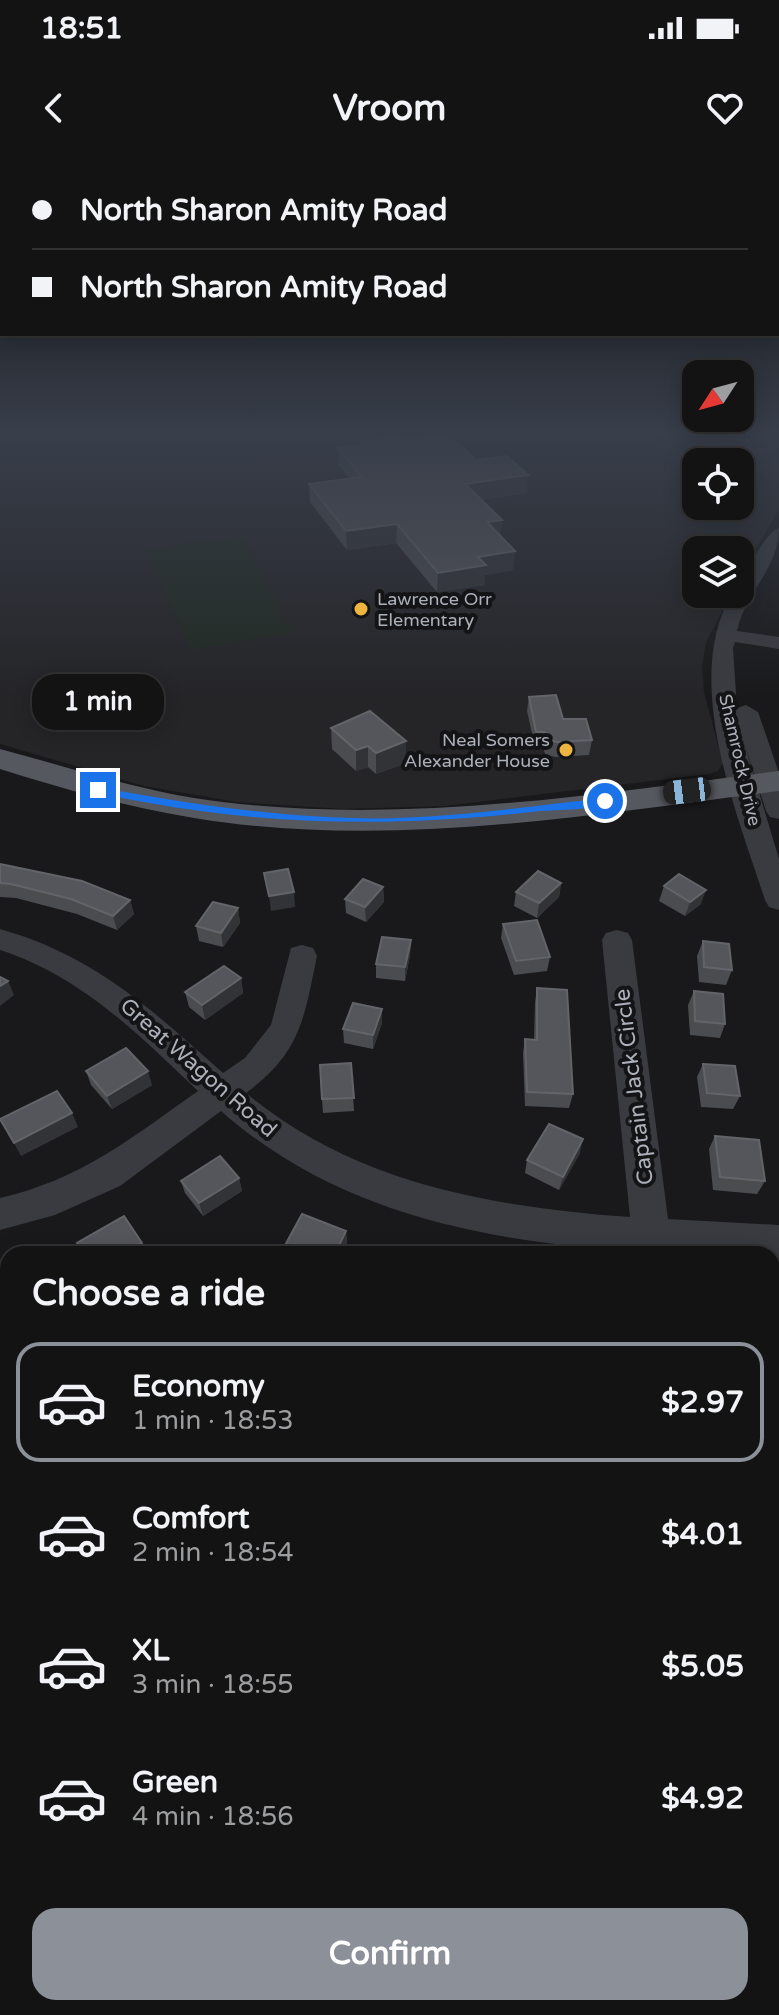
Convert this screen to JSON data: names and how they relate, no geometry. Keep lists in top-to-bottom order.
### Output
{
  "streets": {
    "street": ["Shamrock Drive", "Great Wagon Road", "Captain Jack Circle"]
  },
  "crossings": [
    ["Great Wagon Road", "Captain Jack Circle"]
  ],
  "places": ["Lawrence Orr Elementary", "Neal Somers Alexander House"],
  "north": "bottom left",
  "page": {
    "status": "18:51",
    "header": "Vroom",
    "banner": ["North Sharon Amity Road", "North Sharon Amity Road"],
    "bubble": "1 min",
    "heading": "Choose a ride",
    "list": [
      {
        "name": "Economy",
        "note": "1 min · 18:53",
        "value": "$2.97"
      },
      {
        "name": "Comfort",
        "note": "2 min · 18:54",
        "value": "$4.01"
      },
      {
        "name": "XL",
        "note": "3 min · 18:55",
        "value": "$5.05"
      },
      {
        "name": "Green",
        "note": "4 min · 18:56",
        "value": "$4.92"
      }
    ],
    "buttons": "Confirm"
  }
}
